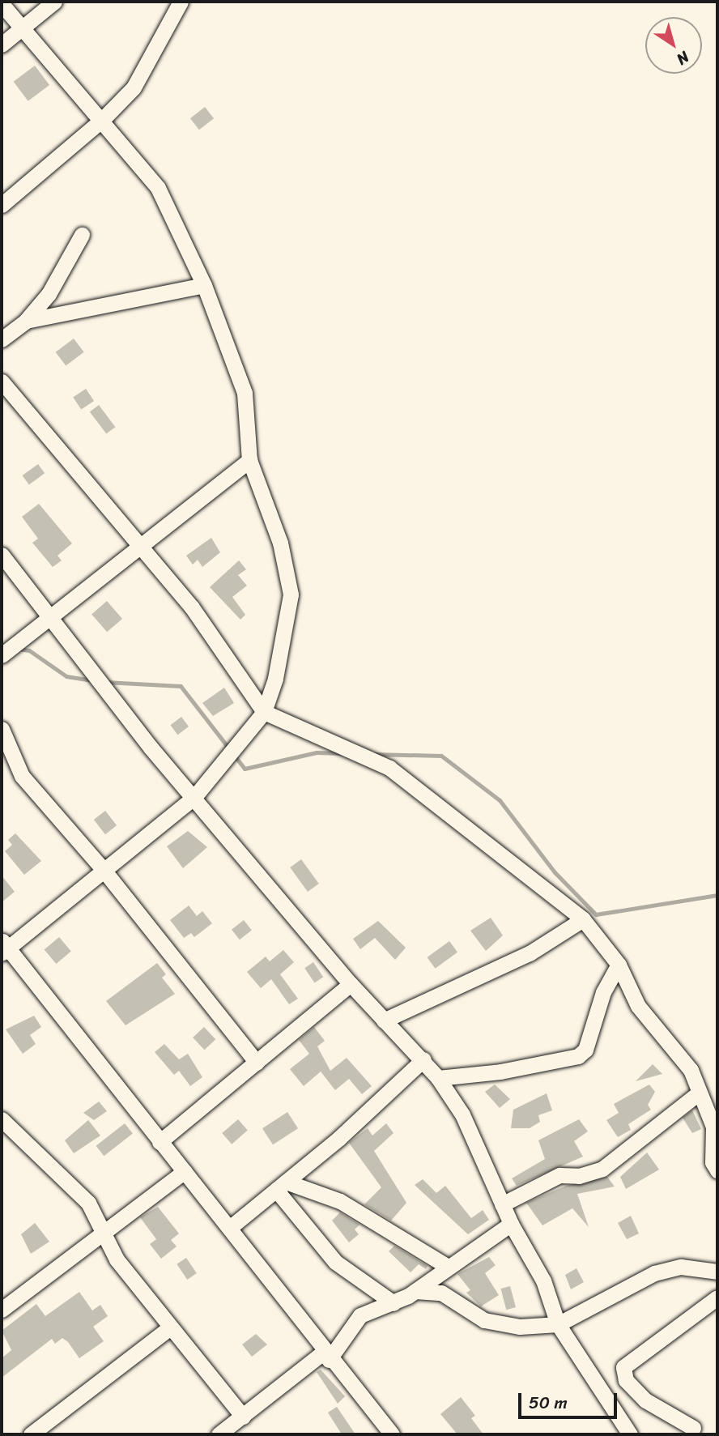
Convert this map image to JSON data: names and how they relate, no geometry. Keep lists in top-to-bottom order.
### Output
{
  "scale_bar": "50 m",
  "north": "bottom right"
}
